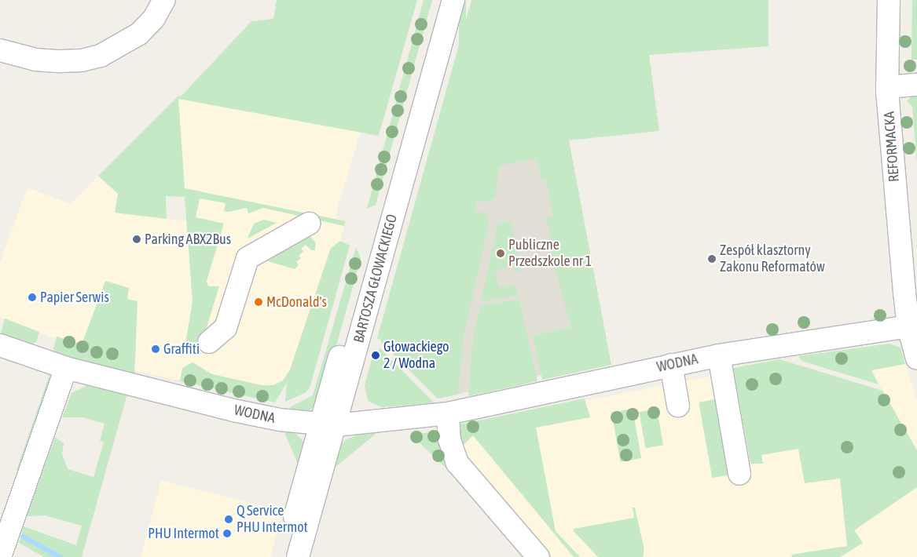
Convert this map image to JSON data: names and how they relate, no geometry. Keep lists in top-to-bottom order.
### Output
{
  "streets": {
    "street": ["REFORMACKA", "BARTOSZA GŁOWACKIEGO", "WODNA"]
  },
  "crossings": [
    ["REFORMACKA", "WODNA"],
    ["BARTOSZA GŁOWACKIEGO", "WODNA"]
  ],
  "places": [
    "Parking ABX2Bus",
    "Publiczne Przedszkole nr 1",
    "Zespół klasztorny Zakonu Reformatów",
    "Papier Serwis",
    "McDonald's",
    "Graffiti",
    "Głowackiego 2 / Wodna",
    "Q Service PHU Intermot",
    "PHU Intermot"
  ]
}
